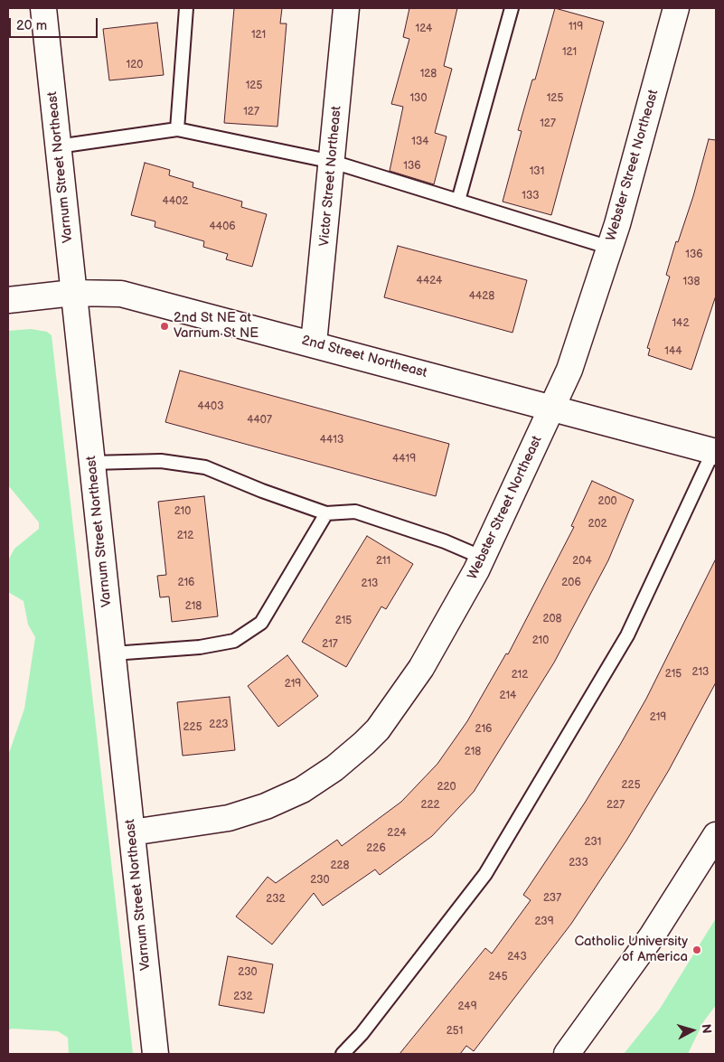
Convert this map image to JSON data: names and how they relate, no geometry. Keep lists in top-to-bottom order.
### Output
{
  "streets": {
    "street": [
      "Webster Street Northeast",
      "Varnum Street Northeast",
      "Victor Street Northeast",
      "2nd Street Northeast"
    ]
  },
  "crossings": [
    ["Webster Street Northeast", "Varnum Street Northeast"],
    ["Webster Street Northeast", "2nd Street Northeast"],
    ["Varnum Street Northeast", "2nd Street Northeast"],
    ["Victor Street Northeast", "2nd Street Northeast"]
  ],
  "places": ["2nd St NE at Varnum St NE", "Catholic University of America"],
  "house_numbers": [
    "119",
    "124",
    "121",
    "121",
    "120",
    "128",
    "125",
    "130",
    "125",
    "127",
    "127",
    "134",
    "136",
    "131",
    "133",
    "4402",
    "4406",
    "136",
    "4424",
    "138",
    "4428",
    "142",
    "144",
    "4403",
    "4407",
    "4413",
    "4419",
    "200",
    "210",
    "202",
    "212",
    "211",
    "204",
    "216",
    "206",
    "213",
    "218",
    "208",
    "215",
    "210",
    "217",
    "213",
    "215",
    "212",
    "219",
    "214",
    "219",
    "223",
    "225",
    "216",
    "218",
    "225",
    "220",
    "222",
    "227",
    "224",
    "231",
    "226",
    "233",
    "228",
    "230",
    "237",
    "232",
    "239",
    "243",
    "230",
    "245",
    "232",
    "249",
    "251"
  ],
  "scale_bar": "20 m",
  "north": "right"
}
